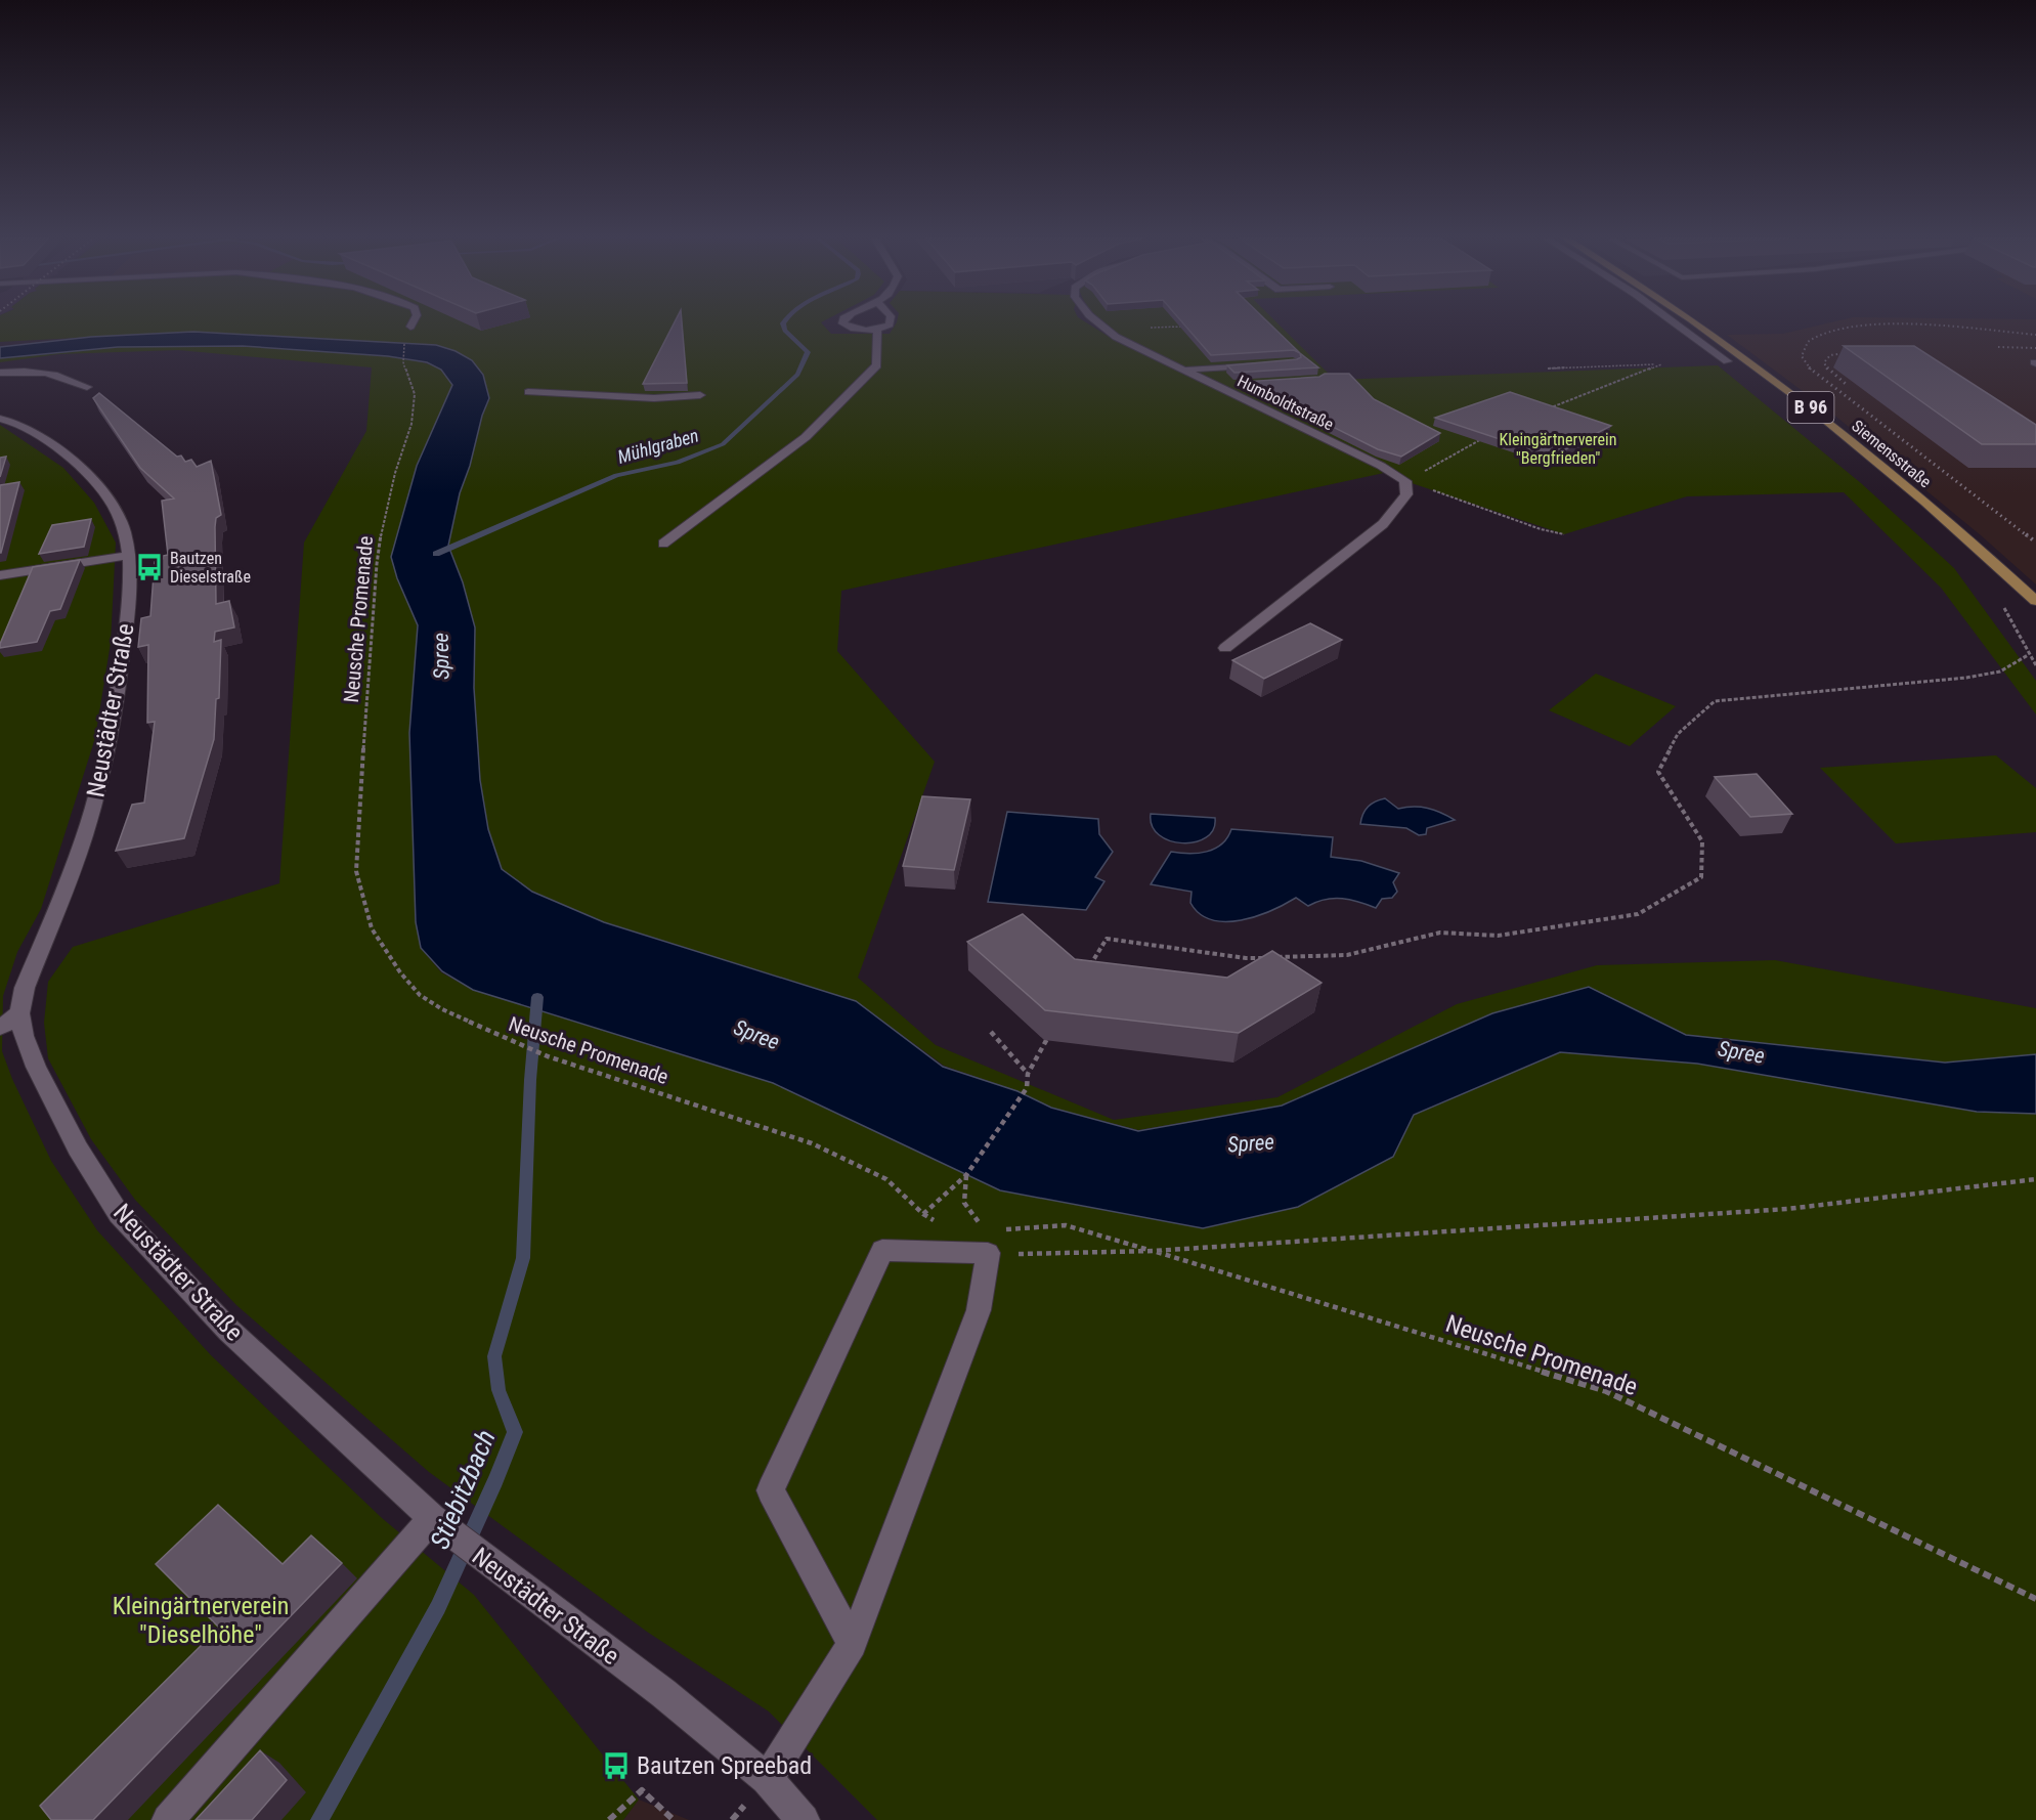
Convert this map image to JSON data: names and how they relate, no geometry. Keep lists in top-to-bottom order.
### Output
{
  "streets": {
    "main road": ["B 96", "Siemensstraße"],
    "street": ["Humboldtstraße", "Neustädter Straße"],
    "path": ["Neusche Promenade"]
  },
  "water": ["Mühlgraben", "Spree", "Stiebitzbach"],
  "parks": ["Kleingärtnerverein \"Bergfrieden\"", "Kleingärtnerverein \"Dieselhöhe\""],
  "places": {
    "bus stop": ["Bautzen Dieselstraße", "Bautzen Spreebad"]
  }
}
